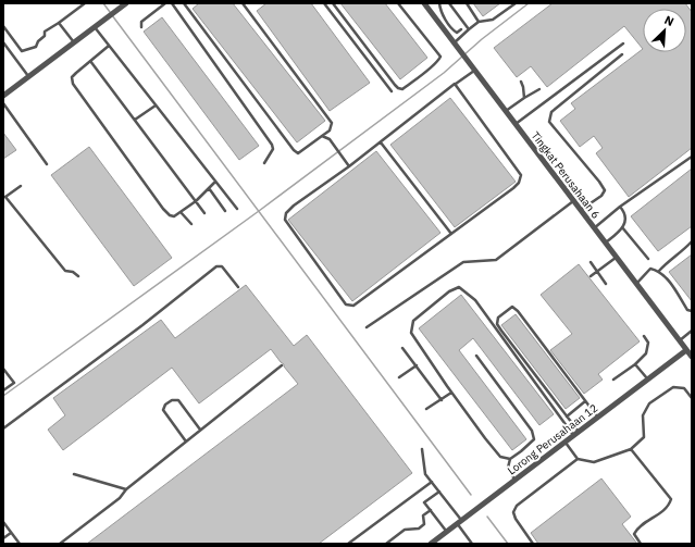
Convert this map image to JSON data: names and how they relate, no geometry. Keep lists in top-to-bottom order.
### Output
{
  "streets": {
    "street": ["Tingkat Perusahaan 6", "Lorong Perusahaan 12"]
  },
  "crossings": [
    ["Tingkat Perusahaan 6", "Lorong Perusahaan 12"]
  ],
  "north": "top right"
}
